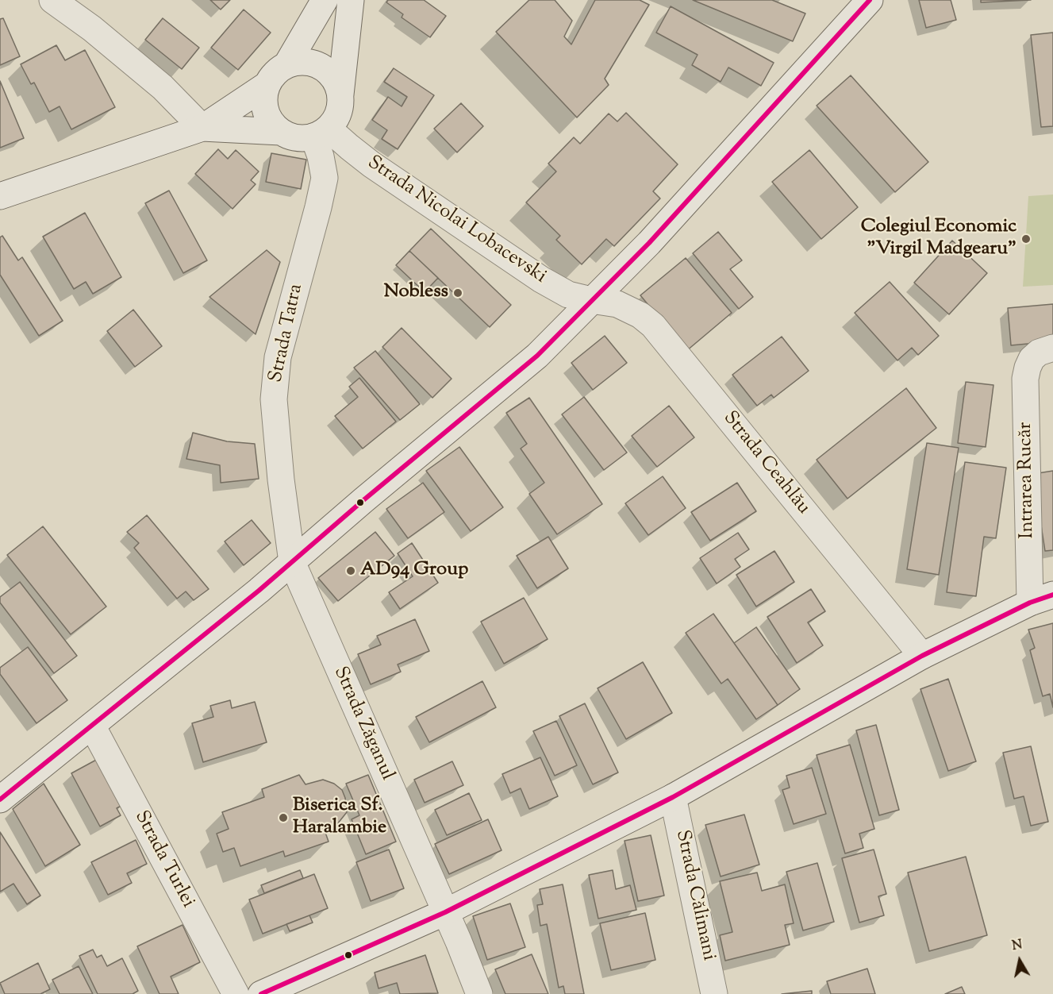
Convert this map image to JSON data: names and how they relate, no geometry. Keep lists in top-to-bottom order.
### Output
{
  "streets": {
    "street": [
      "Strada Nicolai Lobacevski",
      "Strada Tatra",
      "Strada Ceahlău",
      "Intrarea Rucăr",
      "Strada Zăganul",
      "Strada Turlei",
      "Strada Călimani"
    ]
  },
  "crossings": [
    ["Strada Nicolai Lobacevski", "Strada Tatra"],
    ["Strada Nicolai Lobacevski", "Strada Ceahlău"],
    ["Strada Tatra", "Strada Zăganul"]
  ],
  "places": [
    "Colegiul Economic \"Virgil Madgearu\"",
    "Nobless",
    "AD94 Group",
    "Biserica Sf. Haralambie"
  ],
  "north": "top"
}
